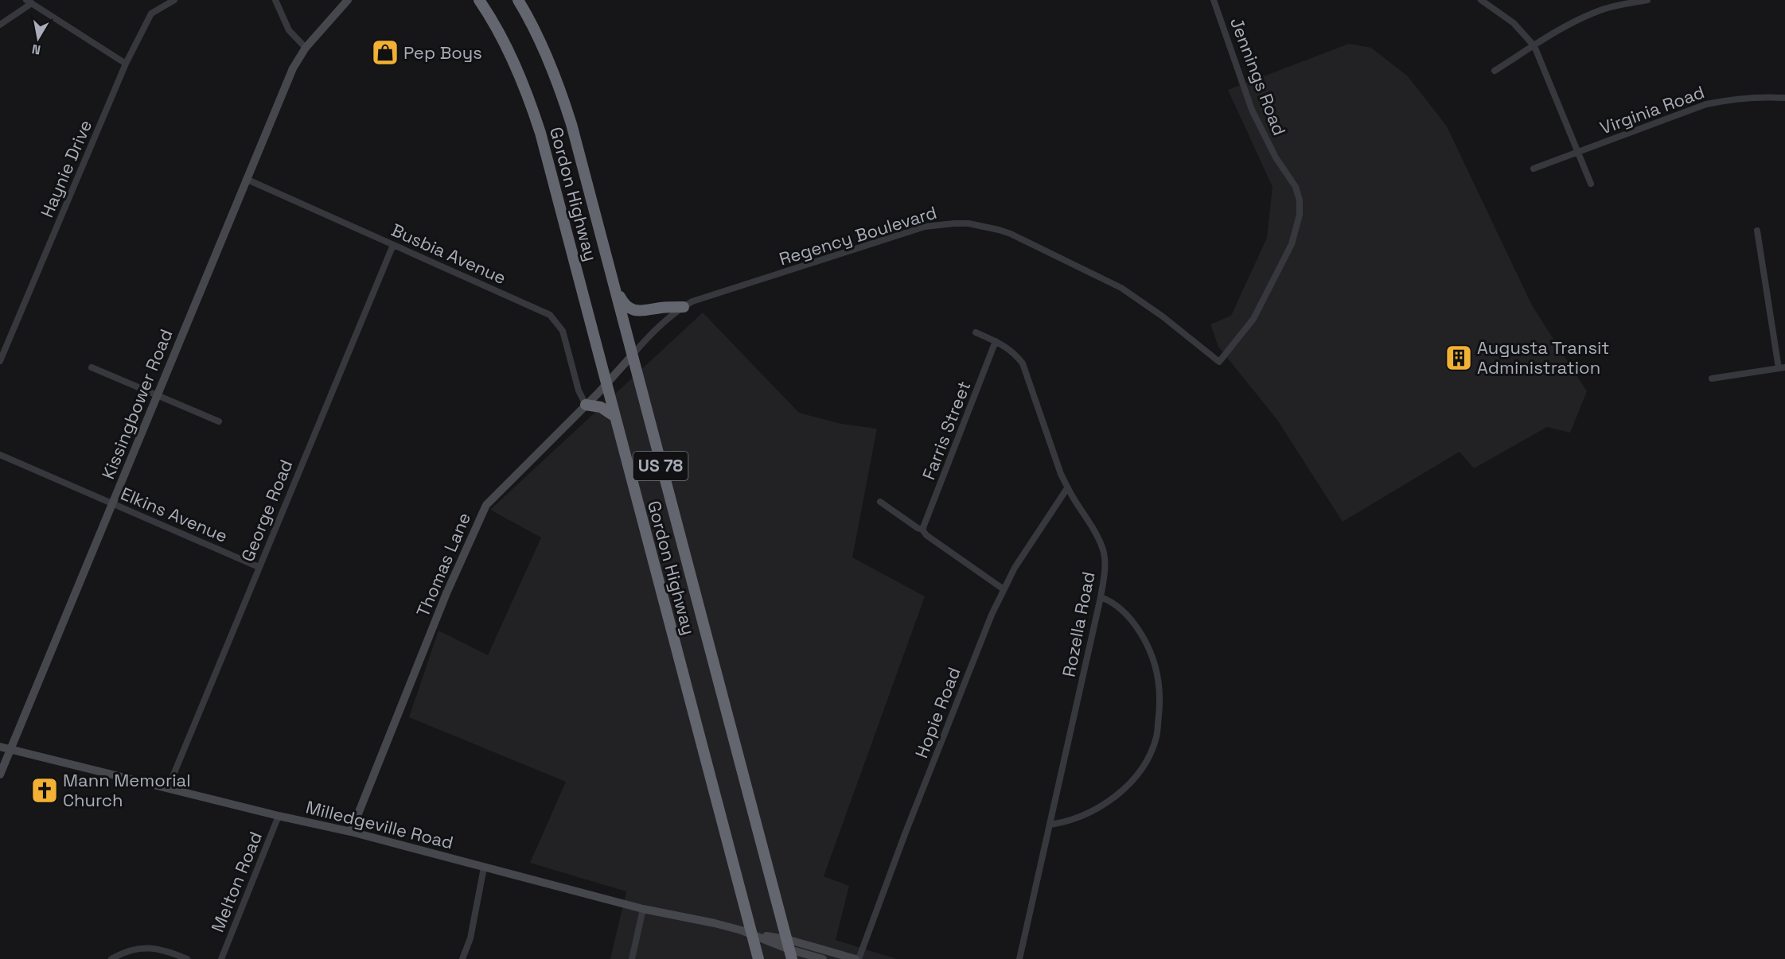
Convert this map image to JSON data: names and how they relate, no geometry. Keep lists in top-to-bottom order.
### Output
{
  "streets": {
    "highway": ["Gordon Highway", "US 78"],
    "street": [
      "Jennings Road",
      "Virginia Road",
      "Haynie Drive",
      "Regency Boulevard",
      "Busbia Avenue",
      "Kissingbower Road",
      "Farris Street",
      "George Road",
      "Elkins Avenue",
      "Thomas Lane",
      "Rozella Road",
      "Hopie Road",
      "Milledgeville Road",
      "Melton Road"
    ]
  },
  "crossings": [
    ["Jennings Road", "Regency Boulevard"],
    ["Gordon Highway", "Regency Boulevard"],
    ["Gordon Highway", "Thomas Lane"],
    ["Gordon Highway", "Milledgeville Road"],
    ["Regency Boulevard", "Thomas Lane"],
    ["Busbia Avenue", "Kissingbower Road"],
    ["Busbia Avenue", "George Road"],
    ["Busbia Avenue", "Thomas Lane"],
    ["Kissingbower Road", "Elkins Avenue"],
    ["Kissingbower Road", "Milledgeville Road"],
    ["Farris Street", "Rozella Road"],
    ["George Road", "Elkins Avenue"],
    ["George Road", "Milledgeville Road"],
    ["Thomas Lane", "Milledgeville Road"],
    ["Rozella Road", "Hopie Road"],
    ["Hopie Road", "Milledgeville Road"],
    ["Milledgeville Road", "Melton Road"]
  ],
  "places": {
    "shop": ["Pep Boys"],
    "building": ["Augusta Transit Administration"],
    "church": ["Mann Memorial Church"]
  },
  "north": "bottom"
}
